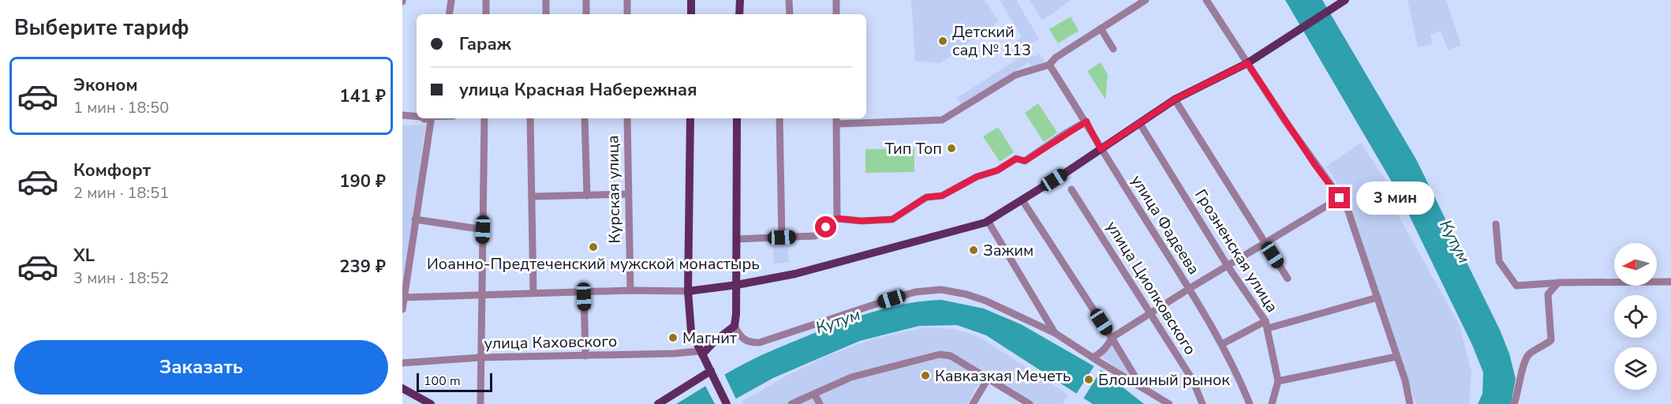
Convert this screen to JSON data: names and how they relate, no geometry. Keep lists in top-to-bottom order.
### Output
{
  "streets": {
    "street": [
      "Курская улица",
      "улица Фадеева",
      "Грозненская улица",
      "улица Циолковского",
      "улица Каховского"
    ]
  },
  "water": ["Кутум"],
  "places": [
    "Детский сад № 113",
    "Тип Топ",
    "Иоанно-Предтеченский мужской монастырь",
    "Зажим",
    "Магнит",
    "Кавказкая Мечеть",
    "Блошиный рынок"
  ],
  "scale_bar": "100 m",
  "north": "left",
  "page": {
    "heading": "Выберите тариф",
    "banner": ["Гараж", "улица Красная Набережная"],
    "list": [
      {
        "name": "Эконом",
        "note": "1 мин · 18:50",
        "value": "141 ₽"
      },
      {
        "name": "Комфорт",
        "note": "2 мин · 18:51",
        "value": "190 ₽"
      },
      {
        "name": "XL",
        "note": "3 мин · 18:52",
        "value": "239 ₽"
      }
    ],
    "bubble": "3 мин",
    "buttons": "Заказать",
    "scale": "100 m"
  }
}
